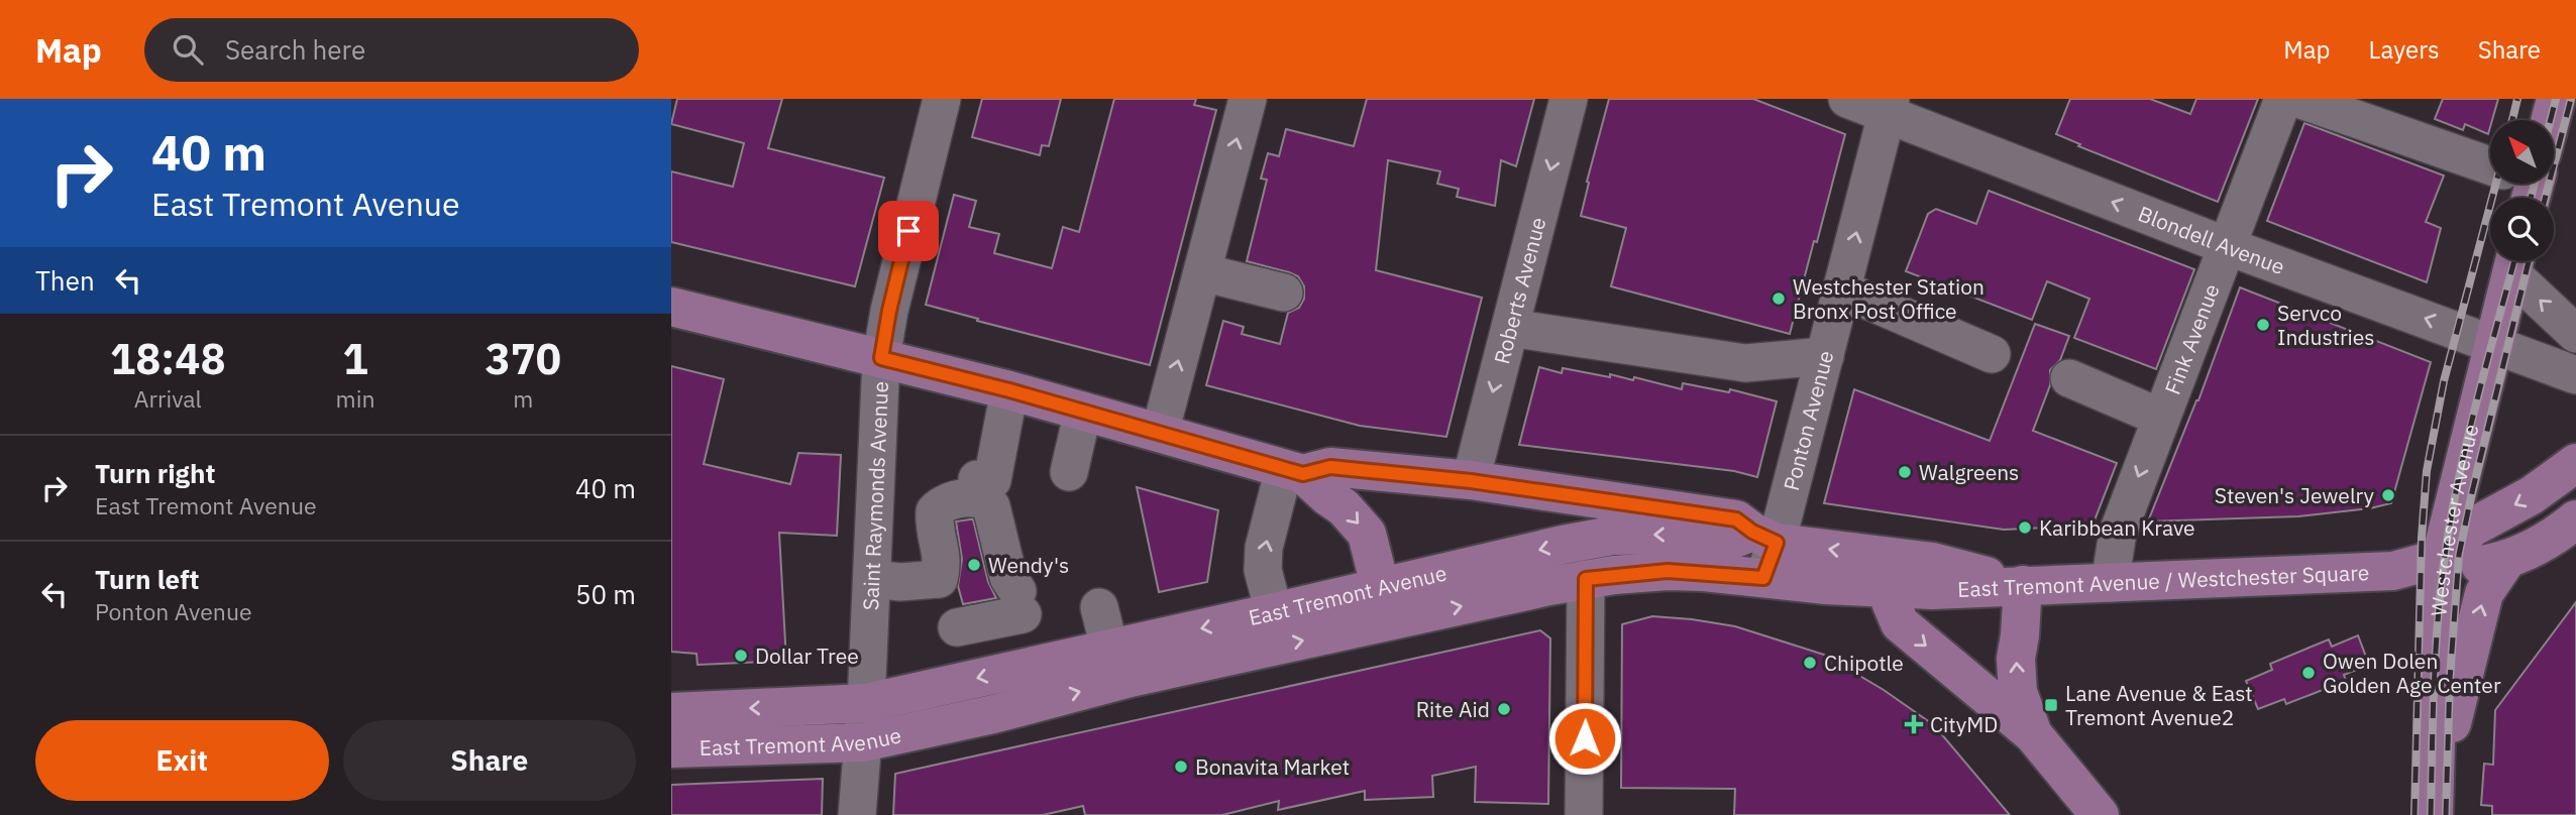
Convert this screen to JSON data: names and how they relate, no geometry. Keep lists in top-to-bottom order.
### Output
{
  "streets": {
    "main road": ["Westchester Avenue", "East Tremont Avenue / Westchester Square", "East Tremont Avenue"],
    "street": [
      "Blondell Avenue",
      "Roberts Avenue",
      "Fink Avenue",
      "Ponton Avenue",
      "Saint Raymonds Avenue"
    ]
  },
  "crossings": [
    ["Blondell Avenue", "Fink Avenue"],
    ["Blondell Avenue", "Ponton Avenue"],
    ["Blondell Avenue", "Westchester Avenue"],
    ["Fink Avenue", "East Tremont Avenue / Westchester Square"],
    ["Ponton Avenue", "East Tremont Avenue"],
    ["Saint Raymonds Avenue", "East Tremont Avenue"],
    ["Westchester Avenue", "East Tremont Avenue / Westchester Square"],
    ["East Tremont Avenue / Westchester Square", "East Tremont Avenue"]
  ],
  "one_way": ["Ponton Avenue"],
  "places": {
    "other": [
      "Westchester Station Bronx Post Office",
      "Servco Industries",
      "Walgreens",
      "Steven's Jewelry",
      "Karibbean Krave",
      "Wendy's",
      "Dollar Tree",
      "Chipotle",
      "Owen Dolen Golden Age Center",
      "Rite Aid",
      "Bonavita Market"
    ],
    "transit": ["Lane Avenue & East Tremont Avenue2"],
    "health": ["CityMD"]
  },
  "north": "top left",
  "page": {
    "header": "Map",
    "search": "Search here",
    "nav": ["Map", "Layers", "Share"],
    "turn": ["40 m", "East Tremont Avenue"],
    "then": "Then",
    "eta": [
      "18:48",
      "Arrival",
      "1",
      "min",
      "370",
      "m"
    ],
    "list": [
      {
        "name": "Turn right",
        "note": "East Tremont Avenue",
        "value": "40 m"
      },
      {
        "name": "Turn left",
        "note": "Ponton Avenue",
        "value": "50 m"
      }
    ],
    "buttons": ["Exit", "Share"]
  }
}
